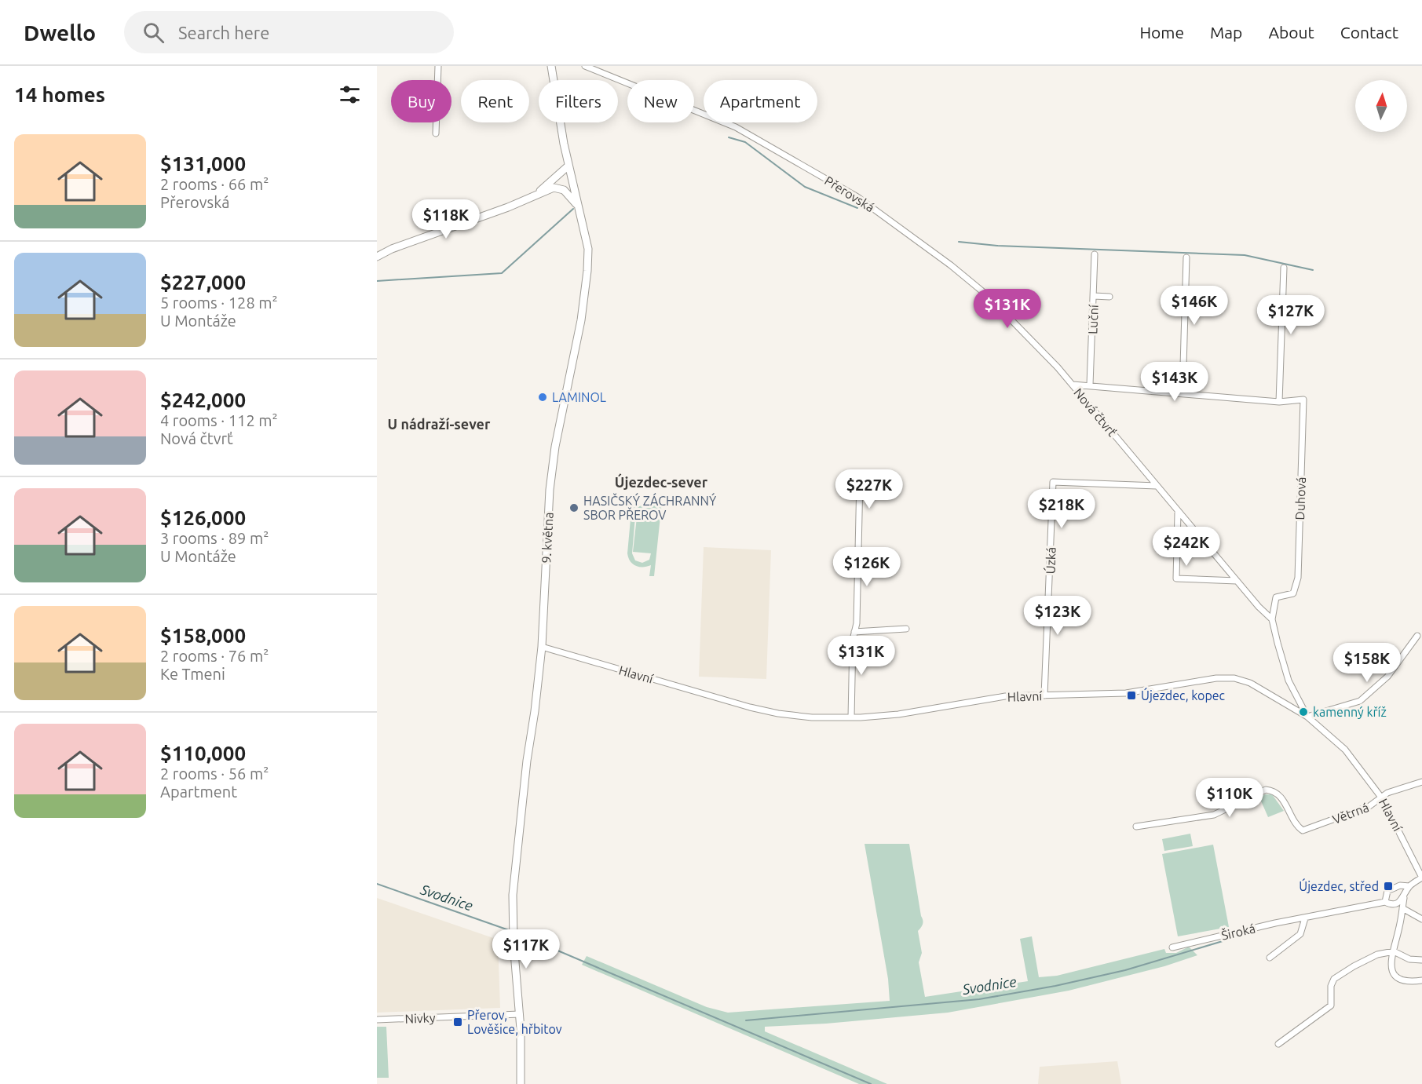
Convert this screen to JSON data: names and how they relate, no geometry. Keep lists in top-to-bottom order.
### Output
{
  "streets": {
    "street": [
      "Přerovská",
      "Luční",
      "Nová čtvrť",
      "Duhová",
      "9. května",
      "Úzká",
      "Hlavní",
      "Větrná",
      "Široká",
      "Nivky"
    ]
  },
  "crossings": [
    ["Přerovská", "Nová čtvrť"],
    ["Luční", "Nová čtvrť"],
    ["Nová čtvrť", "Duhová"],
    ["Nová čtvrť", "Úzká"],
    ["9. května", "Hlavní"],
    ["9. května", "Nivky"],
    ["Úzká", "Hlavní"],
    ["Hlavní", "Větrná"]
  ],
  "districts": ["U nádraží-sever", "Újezdec-sever"],
  "water": ["Svodnice"],
  "places": {
    "other": ["LAMINOL", "HASIČSKÝ ZÁCHRANNÝ SBOR PŘEROV", "kamenný kříž"],
    "transit": ["Újezdec, kopec", "Újezdec, střed", "Přerov, Lověšice, hřbitov"]
  },
  "north": "top",
  "page": {
    "header": "Dwello",
    "search": "Search here",
    "nav": [
      "Home",
      "Map",
      "About",
      "Contact"
    ],
    "heading": "14 homes",
    "chip": [
      "Buy",
      "Rent",
      "Filters",
      "New",
      "Apartment"
    ],
    "list": [
      {
        "name": "$131,000",
        "note": "2 rooms · 66 m² · Přerovská"
      },
      {
        "name": "$227,000",
        "note": "5 rooms · 128 m² · U Montáže"
      },
      {
        "name": "$242,000",
        "note": "4 rooms · 112 m² · Nová čtvrť"
      },
      {
        "name": "$126,000",
        "note": "3 rooms · 89 m² · U Montáže"
      },
      {
        "name": "$158,000",
        "note": "2 rooms · 76 m² · Ke Tmeni"
      },
      {
        "name": "$110,000",
        "note": "2 rooms · 56 m² · Apartment"
      }
    ],
    "price": [
      "$118K",
      "$146K",
      "$131K",
      "$127K",
      "$143K",
      "$227K",
      "$218K",
      "$242K",
      "$126K",
      "$123K",
      "$131K",
      "$158K",
      "$110K",
      "$117K"
    ]
  }
}
